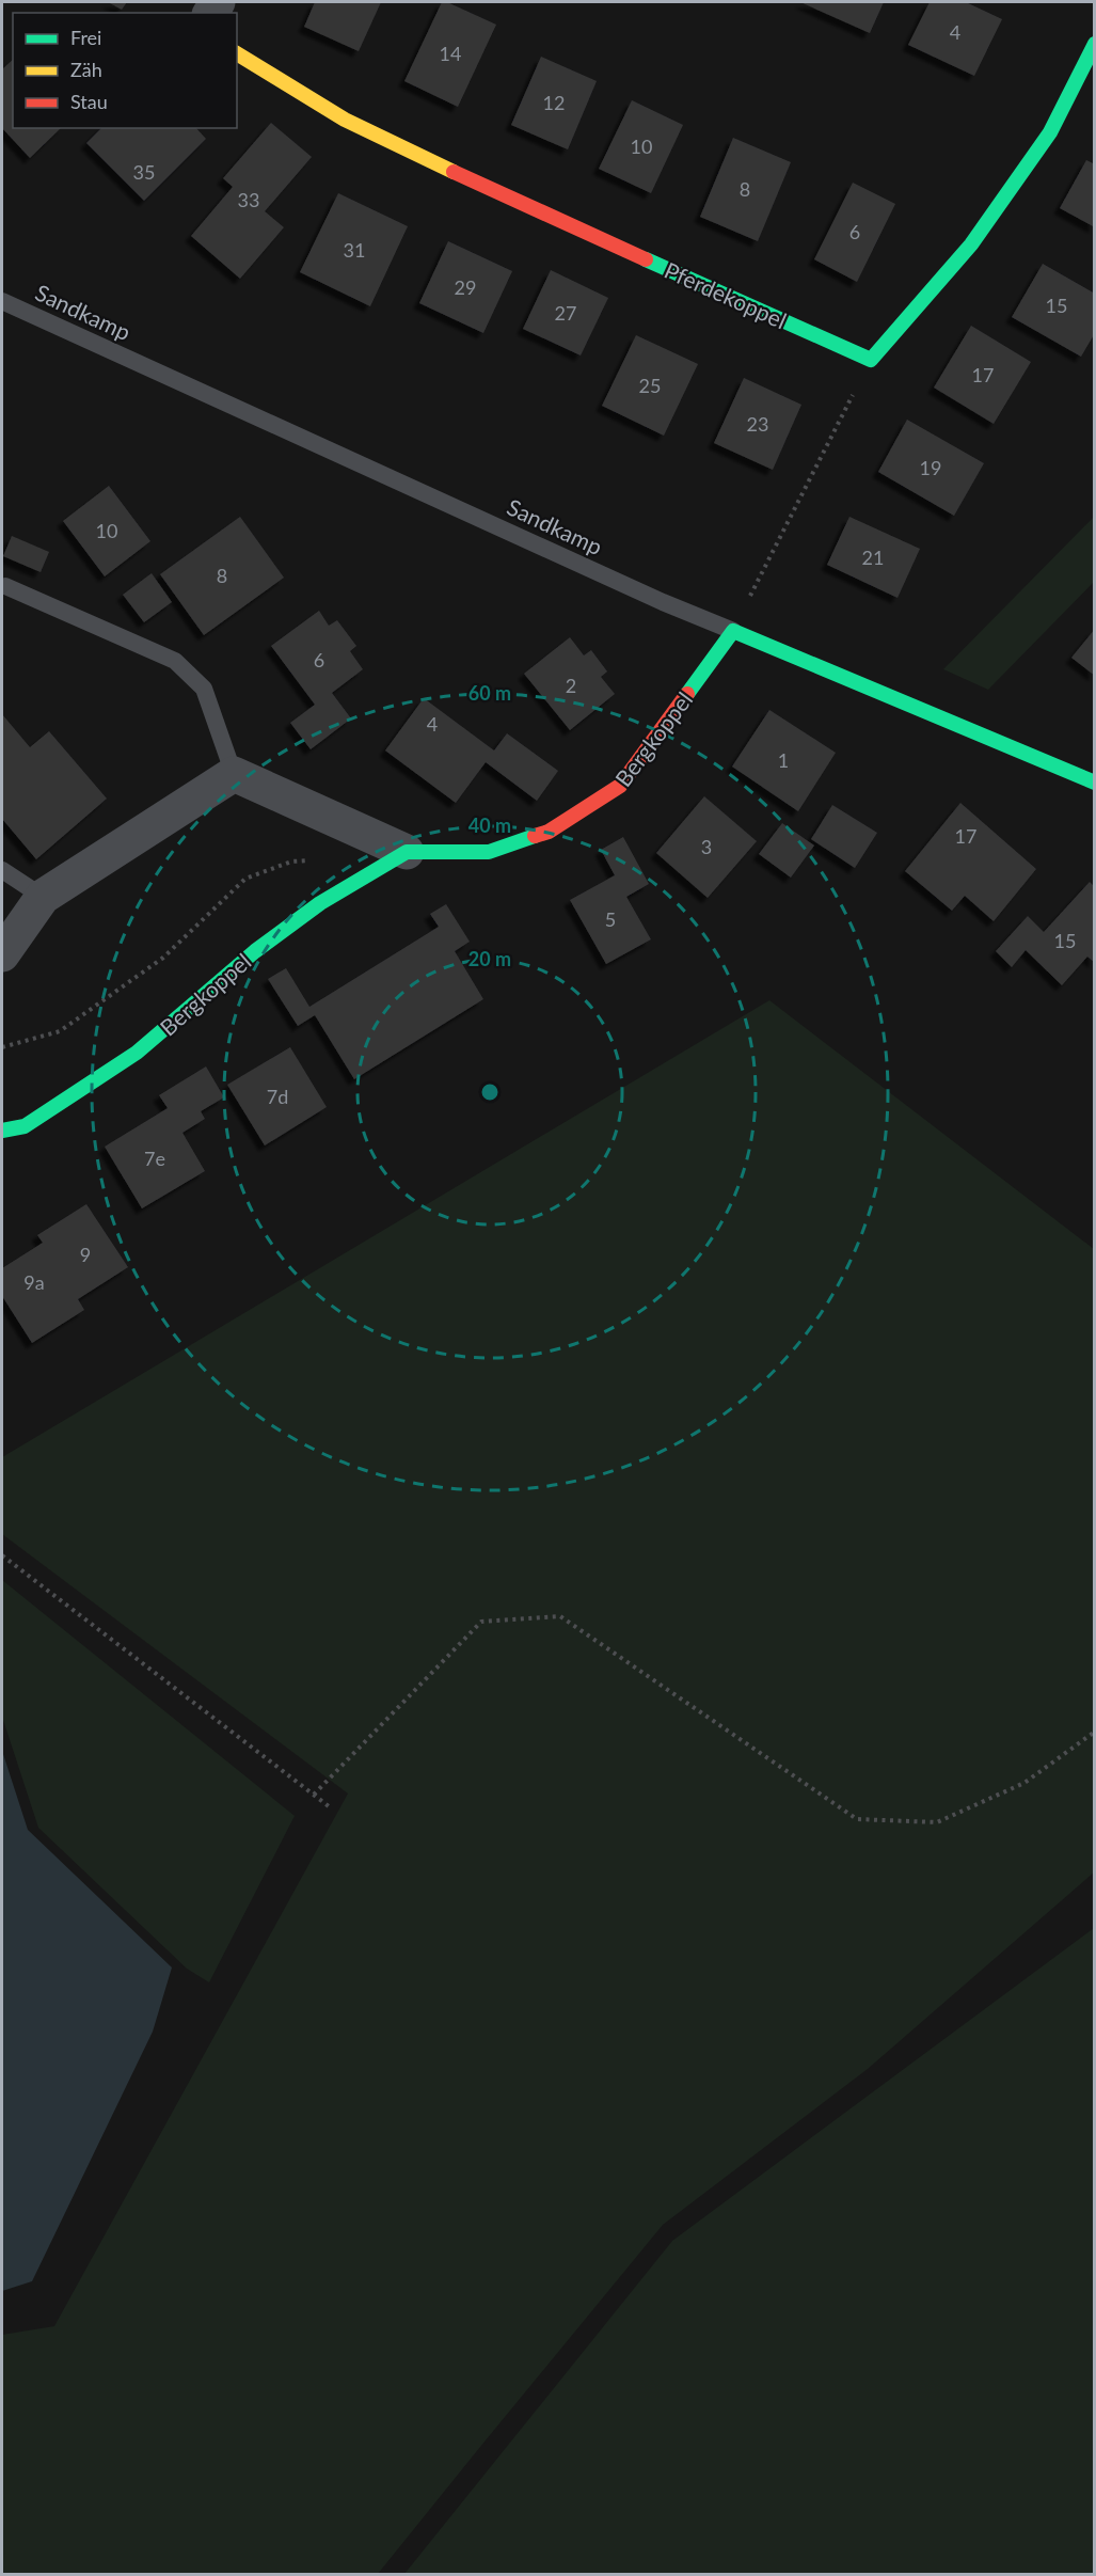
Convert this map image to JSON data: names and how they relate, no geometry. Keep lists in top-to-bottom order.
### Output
{
  "streets": {
    "street": ["Pferdekoppel", "Sandkamp", "Bergkoppel"]
  },
  "crossings": [
    ["Sandkamp", "Bergkoppel"]
  ],
  "house_numbers": [
    "4",
    "14",
    "12",
    "10",
    "35",
    "8",
    "33",
    "6",
    "31",
    "29",
    "15",
    "27",
    "17",
    "25",
    "23",
    "19",
    "10",
    "21",
    "8",
    "6",
    "2",
    "4",
    "1",
    "17",
    "3",
    "5",
    "15",
    "7d",
    "7e",
    "9",
    "9a"
  ],
  "legend": ["Frei", "Zäh", "Stau"],
  "rings": ["60 m", "40 m", "20 m"]
}
